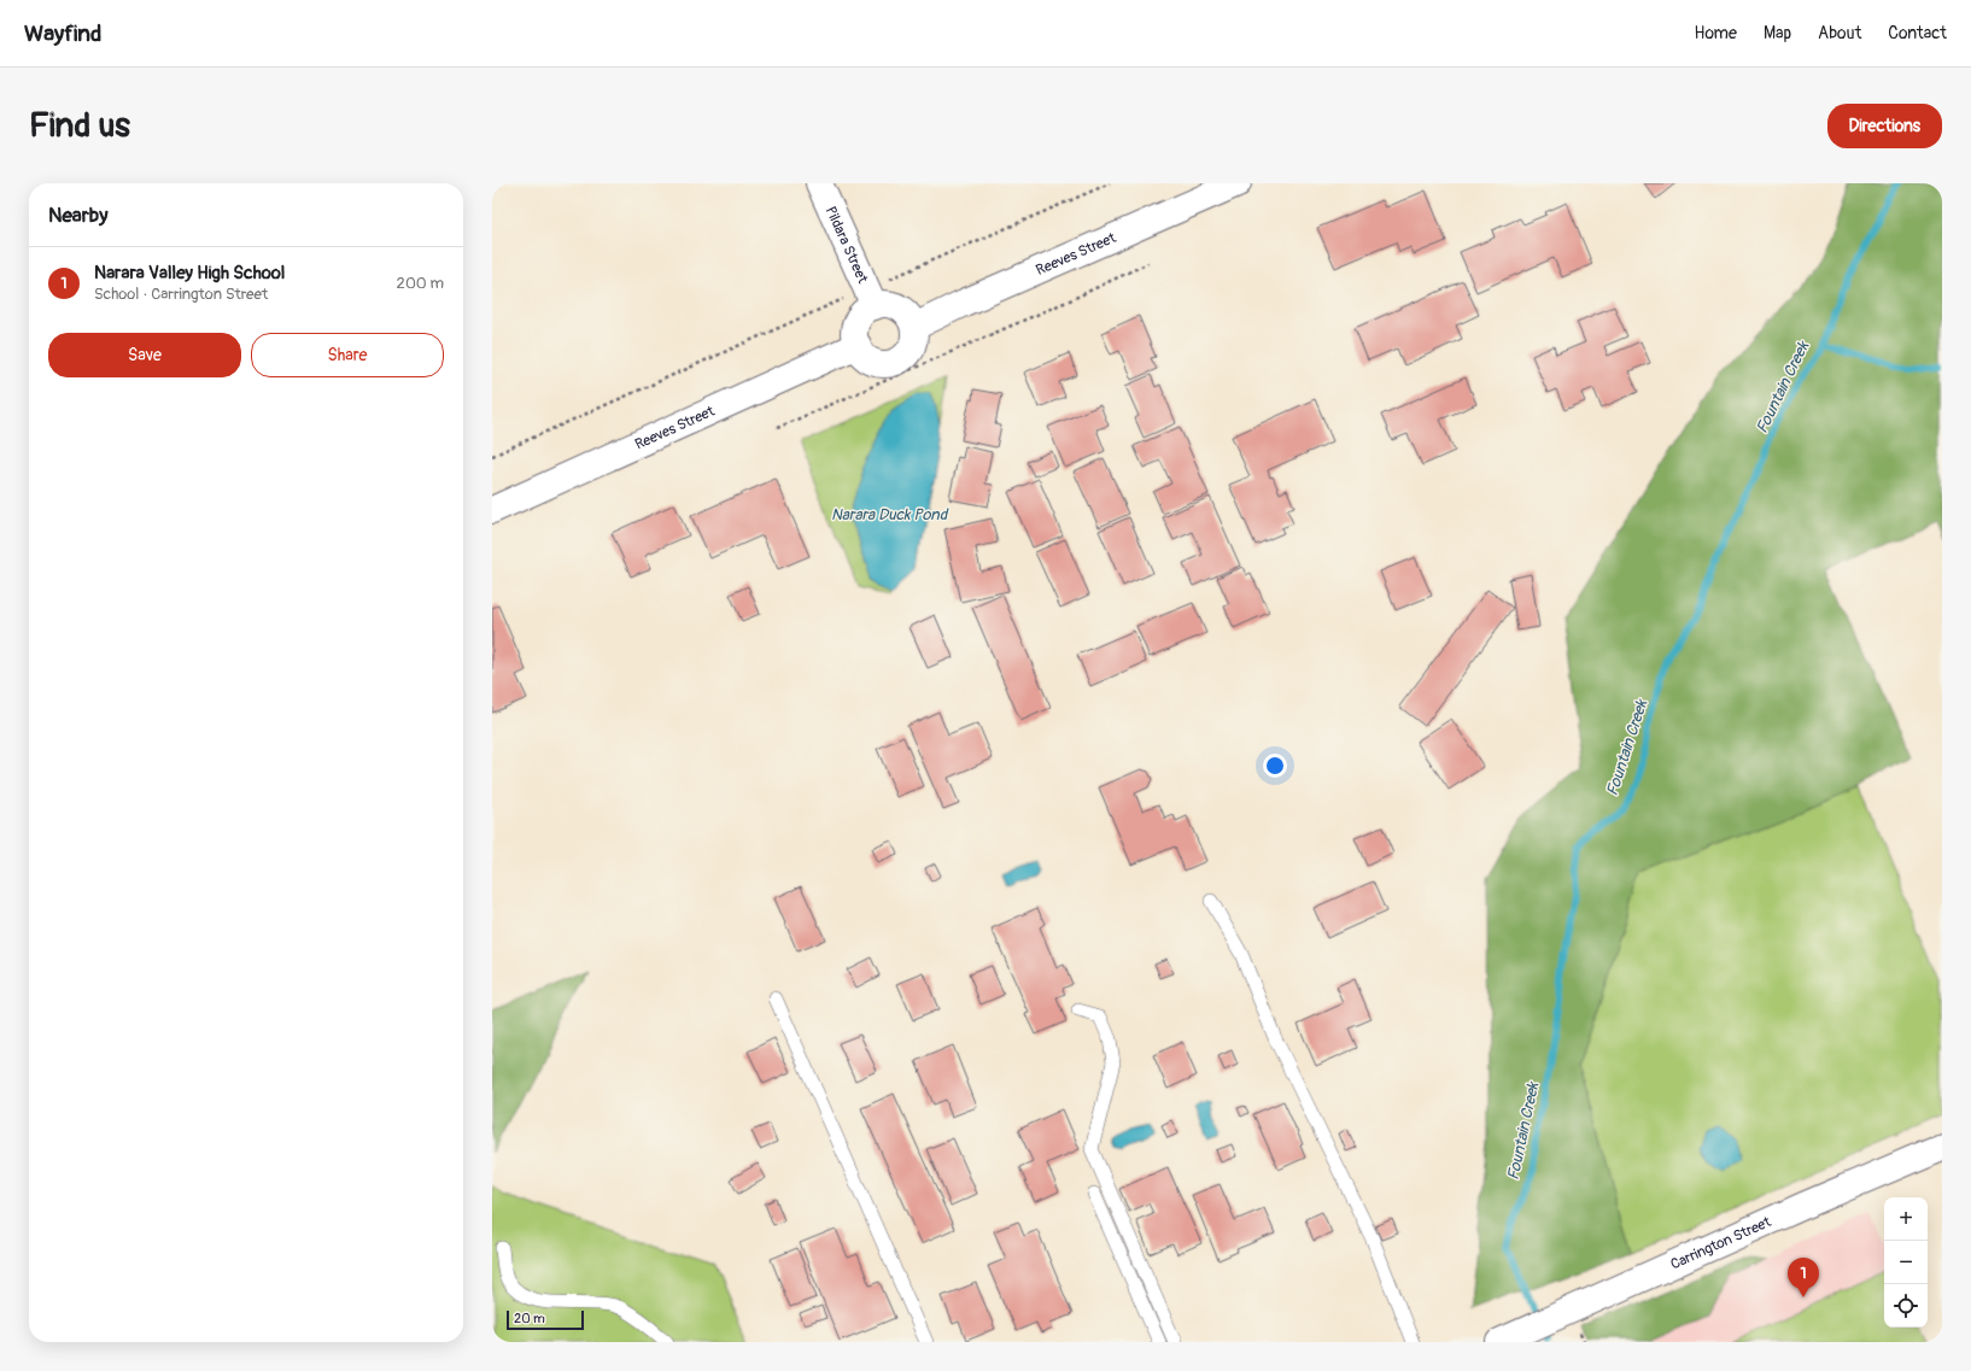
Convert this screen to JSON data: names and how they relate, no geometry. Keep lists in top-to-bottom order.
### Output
{
  "streets": {
    "street": ["Pildara Street", "Reeves Street", "Carrington Street"]
  },
  "crossings": [
    ["Pildara Street", "Reeves Street"]
  ],
  "water": ["Fountain Creek", "Narara Duck Pond"],
  "scale_bar": "20 m",
  "page": {
    "header": "Wayfind",
    "nav": [
      "Home",
      "Map",
      "About",
      "Contact"
    ],
    "buttons": [
      "Directions",
      ["Save", "Share"]
    ],
    "title": "Find us",
    "heading": "Nearby",
    "list": [
      {
        "mark": "1",
        "name": "Narara Valley High School",
        "note": "School · Carrington Street",
        "value": "200 m"
      }
    ],
    "map_buttons": ["+", "−"],
    "pins": "1",
    "scale": "20 m"
  }
}
